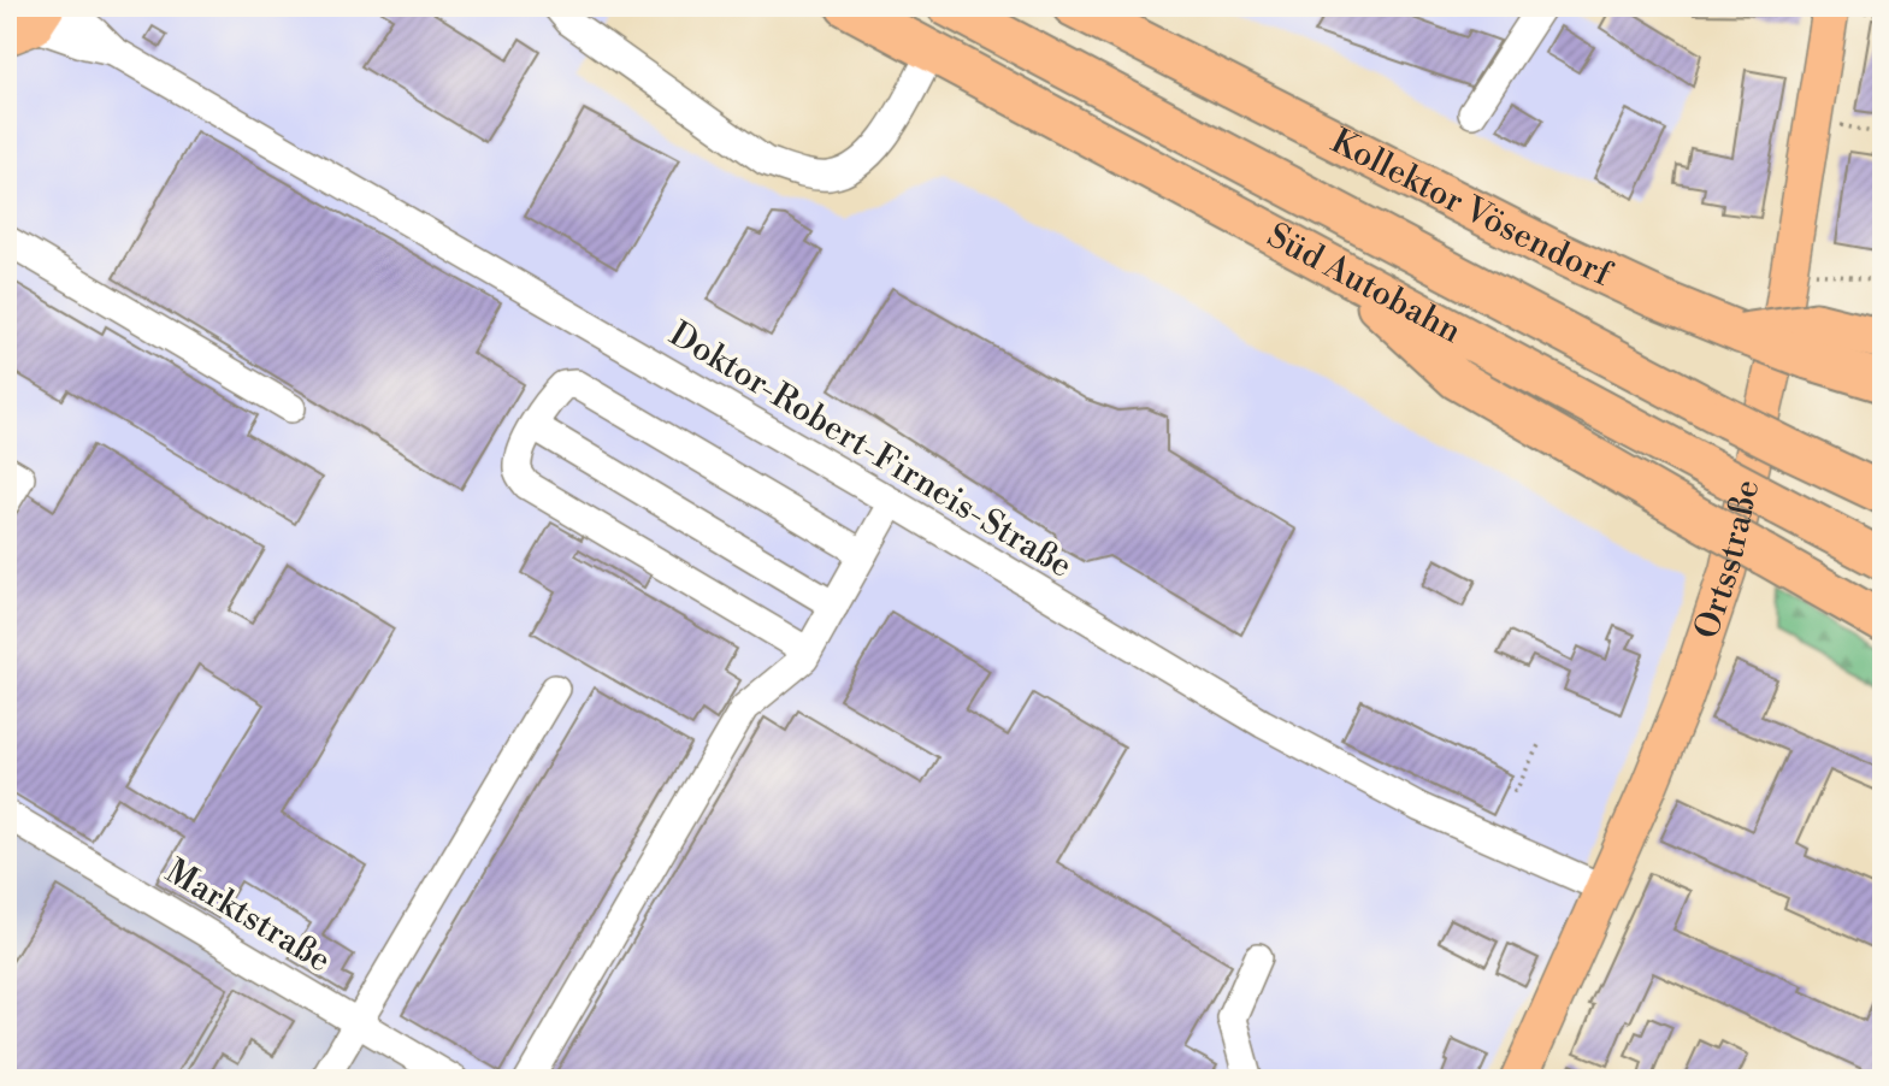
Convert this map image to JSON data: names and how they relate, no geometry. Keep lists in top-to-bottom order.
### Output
{
  "streets": {
    "highway": ["Kollektor Vösendorf", "Süd Autobahn"],
    "main road": ["Ortsstraße"],
    "street": ["Doktor-Robert-Firneis-Straße", "Marktstraße"]
  },
  "crossings": [
    ["Doktor-Robert-Firneis-Straße", "Ortsstraße"]
  ]
}
